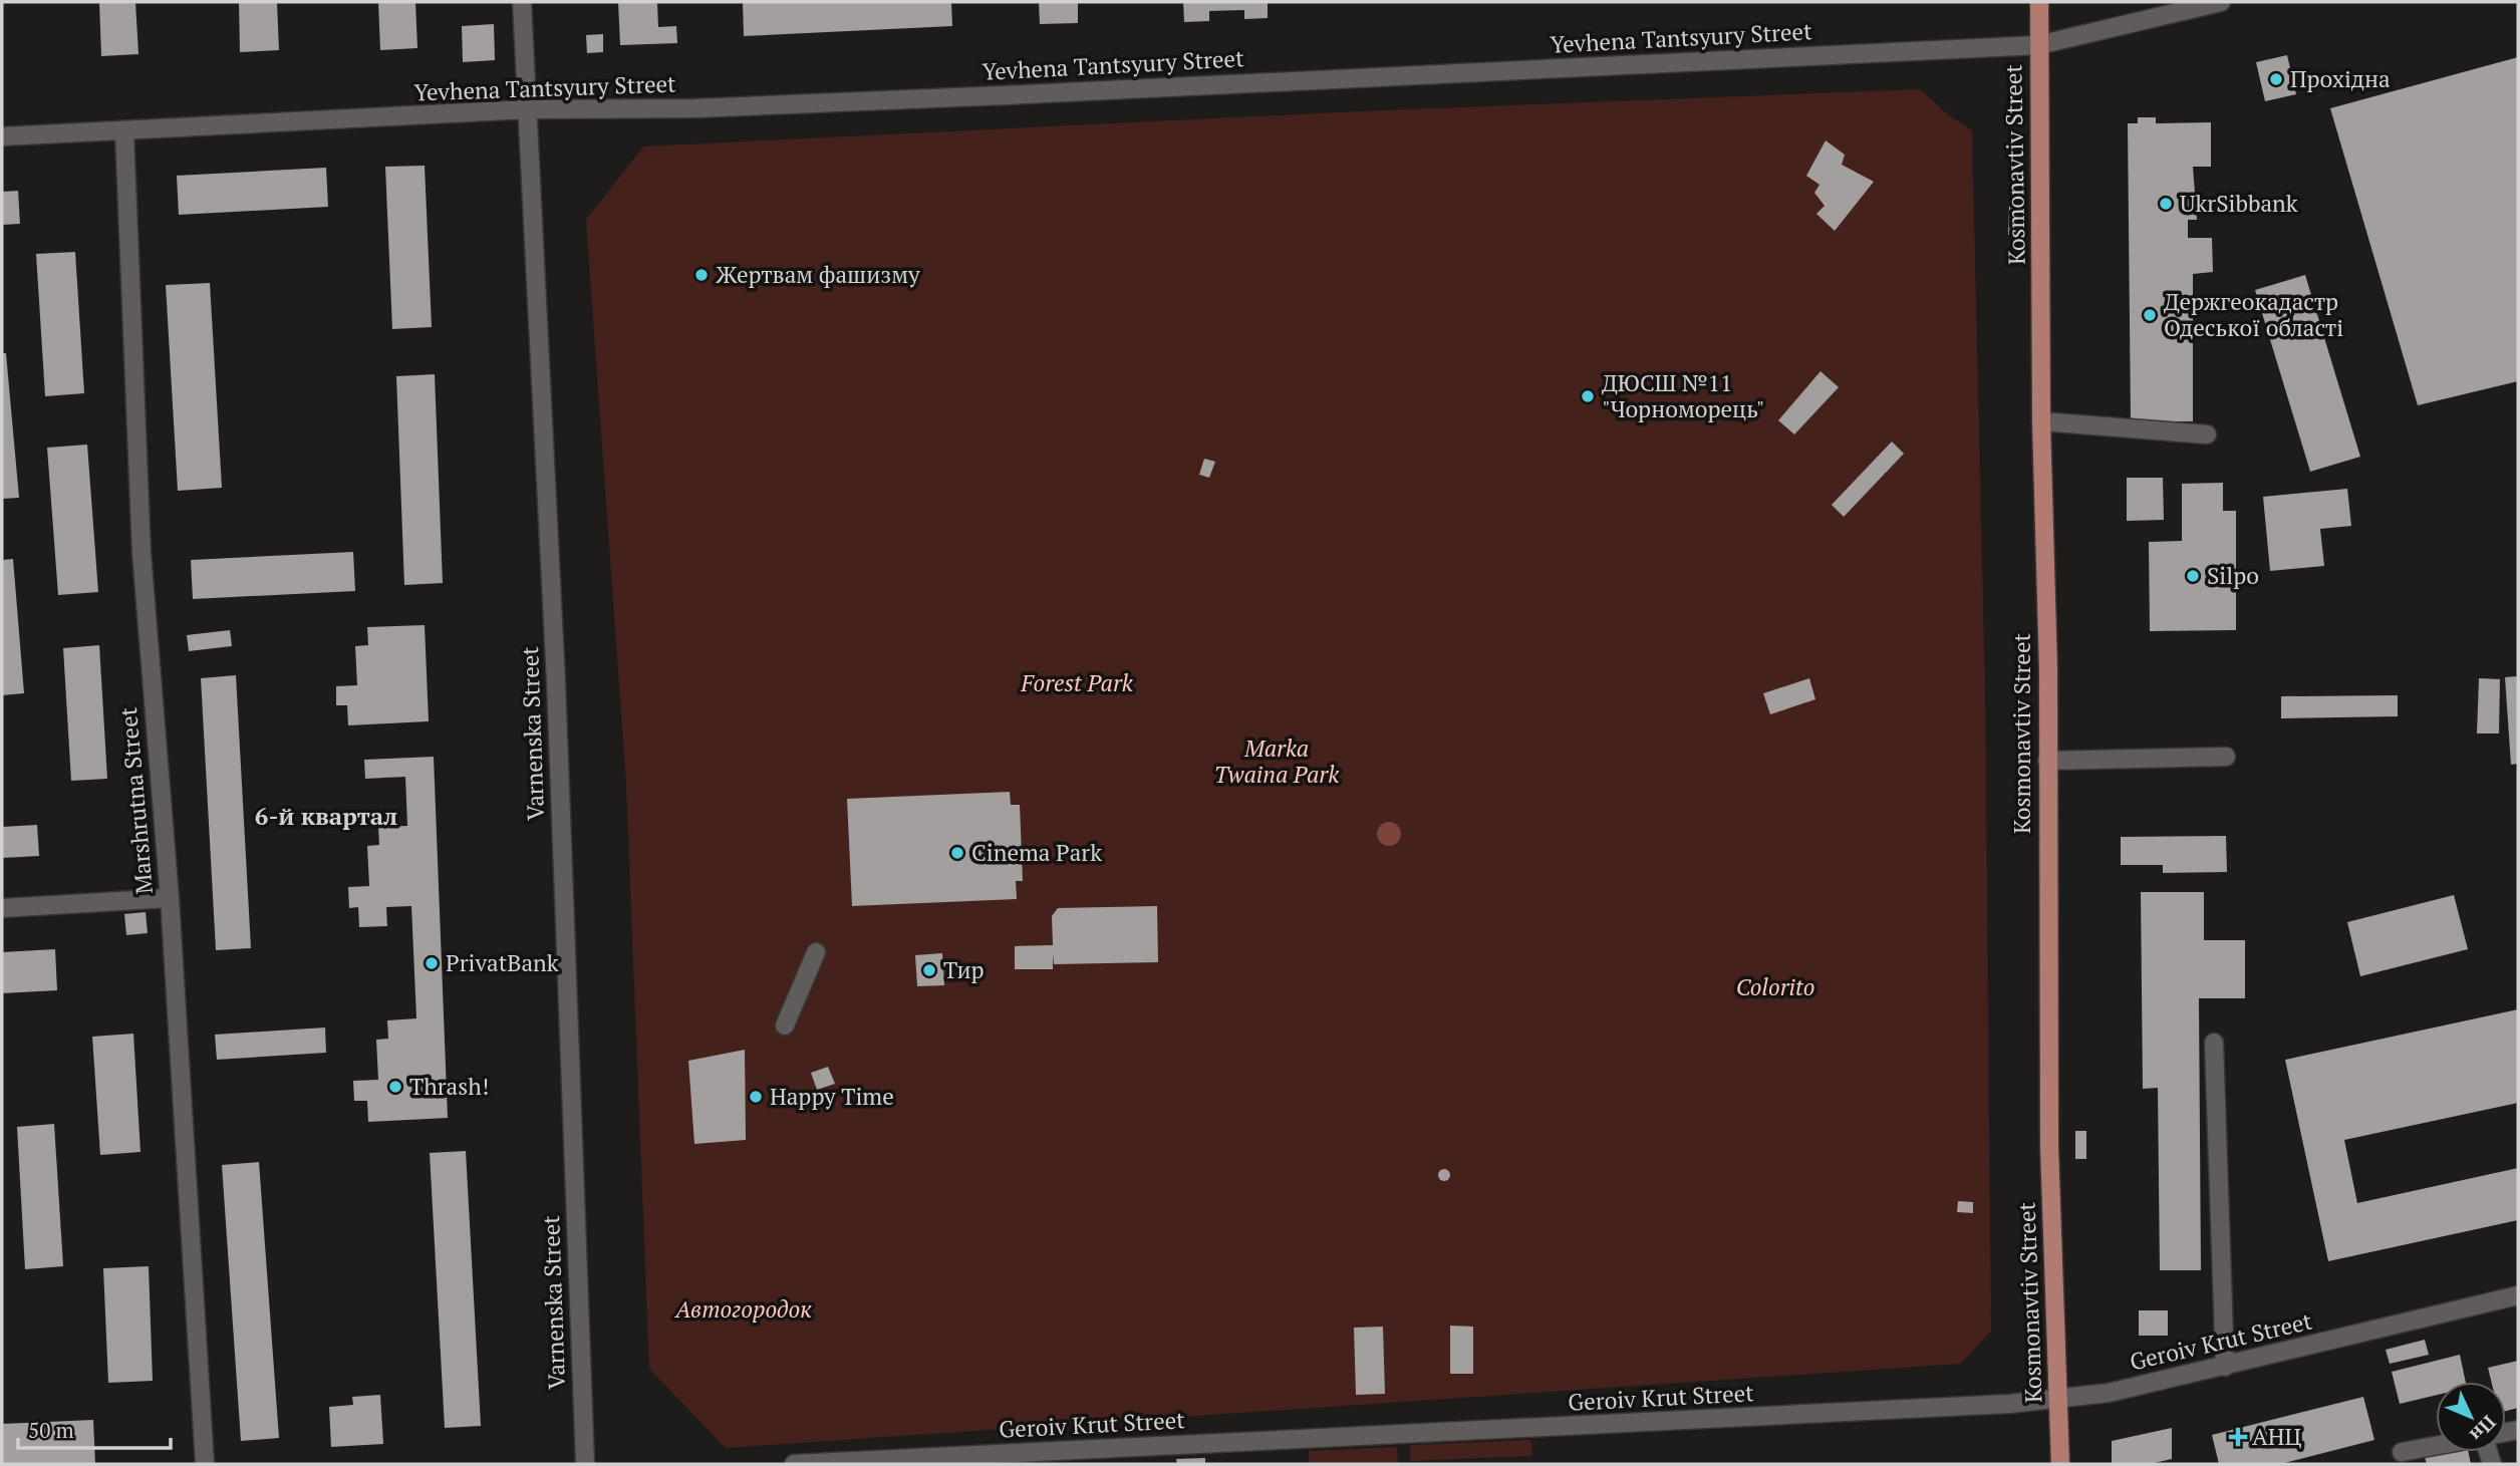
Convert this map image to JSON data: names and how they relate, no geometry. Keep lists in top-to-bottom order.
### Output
{
  "streets": {
    "main road": ["Kosmonavtiv Street"],
    "street": [
      "Yevhena Tantsyury Street",
      "Varnenska Street",
      "Marshrutna Street",
      "Geroiv Krut Street"
    ]
  },
  "crossings": [
    ["Yevhena Tantsyury Street", "Kosmonavtiv Street"],
    ["Yevhena Tantsyury Street", "Varnenska Street"],
    ["Yevhena Tantsyury Street", "Marshrutna Street"],
    ["Kosmonavtiv Street", "Geroiv Krut Street"]
  ],
  "districts": ["6-й квартал"],
  "parks": [
    "Forest Park",
    "Marka Twaina Park",
    "Colorito",
    "Автогородок"
  ],
  "places": {
    "other": [
      "Прохідна",
      "UkrSibbank",
      "Жертвам фашизму",
      "Держгеокадастр Одеської області",
      "ДЮСШ №11 \"Чорноморець\"",
      "Silpo",
      "Cinema Park",
      "PrivatBank",
      "Тир",
      "Thrash!",
      "Happy Time"
    ],
    "health": ["АНЦ"]
  },
  "scale_bar": "50 m",
  "north": "bottom right"
}
